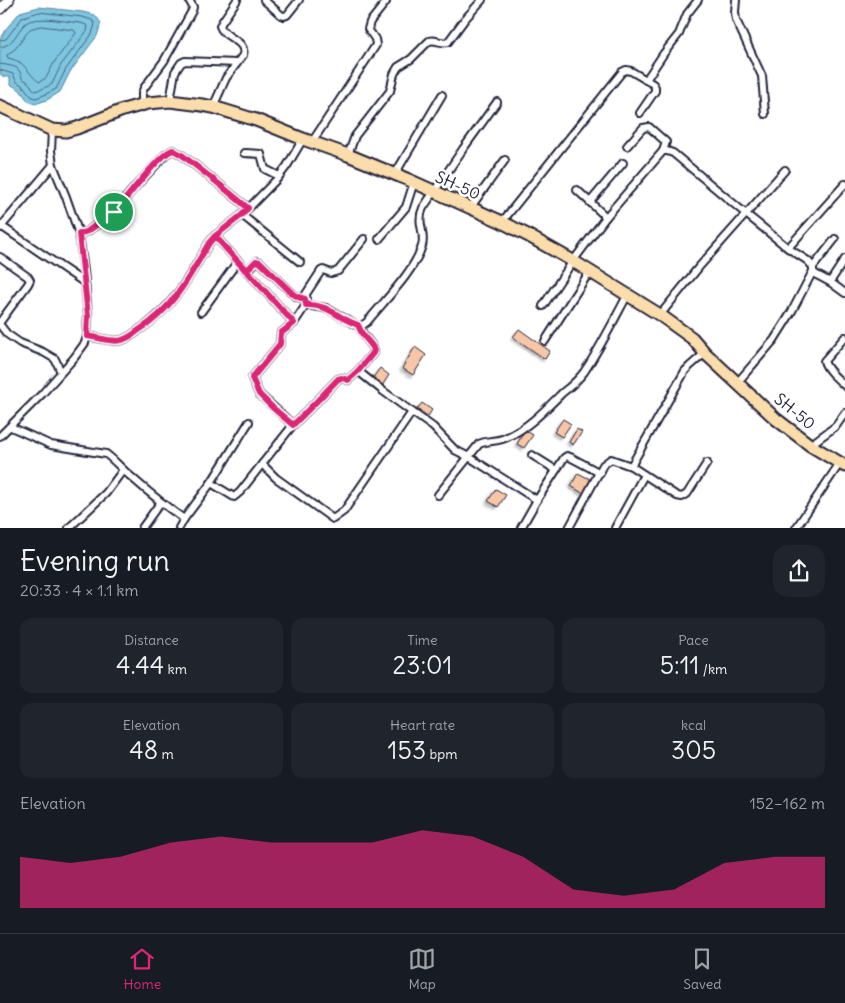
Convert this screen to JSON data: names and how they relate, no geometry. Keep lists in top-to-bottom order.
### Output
{
  "streets": {
    "highway": ["SH-50"]
  },
  "page": {
    "heading": ["Evening run", "20:33 · 4 × 1.1 km"],
    "stats": [
      ["Distance", "4.44 km"],
      ["Time", "23:01"],
      ["Pace", "5:11 /km"],
      ["Elevation", "48 m"],
      ["Heart rate", "153 bpm"],
      ["kcal", "305"]
    ],
    "chart": ["Elevation", "152–162 m"],
    "tabs": ["Home", "Map", "Saved"]
  }
}
